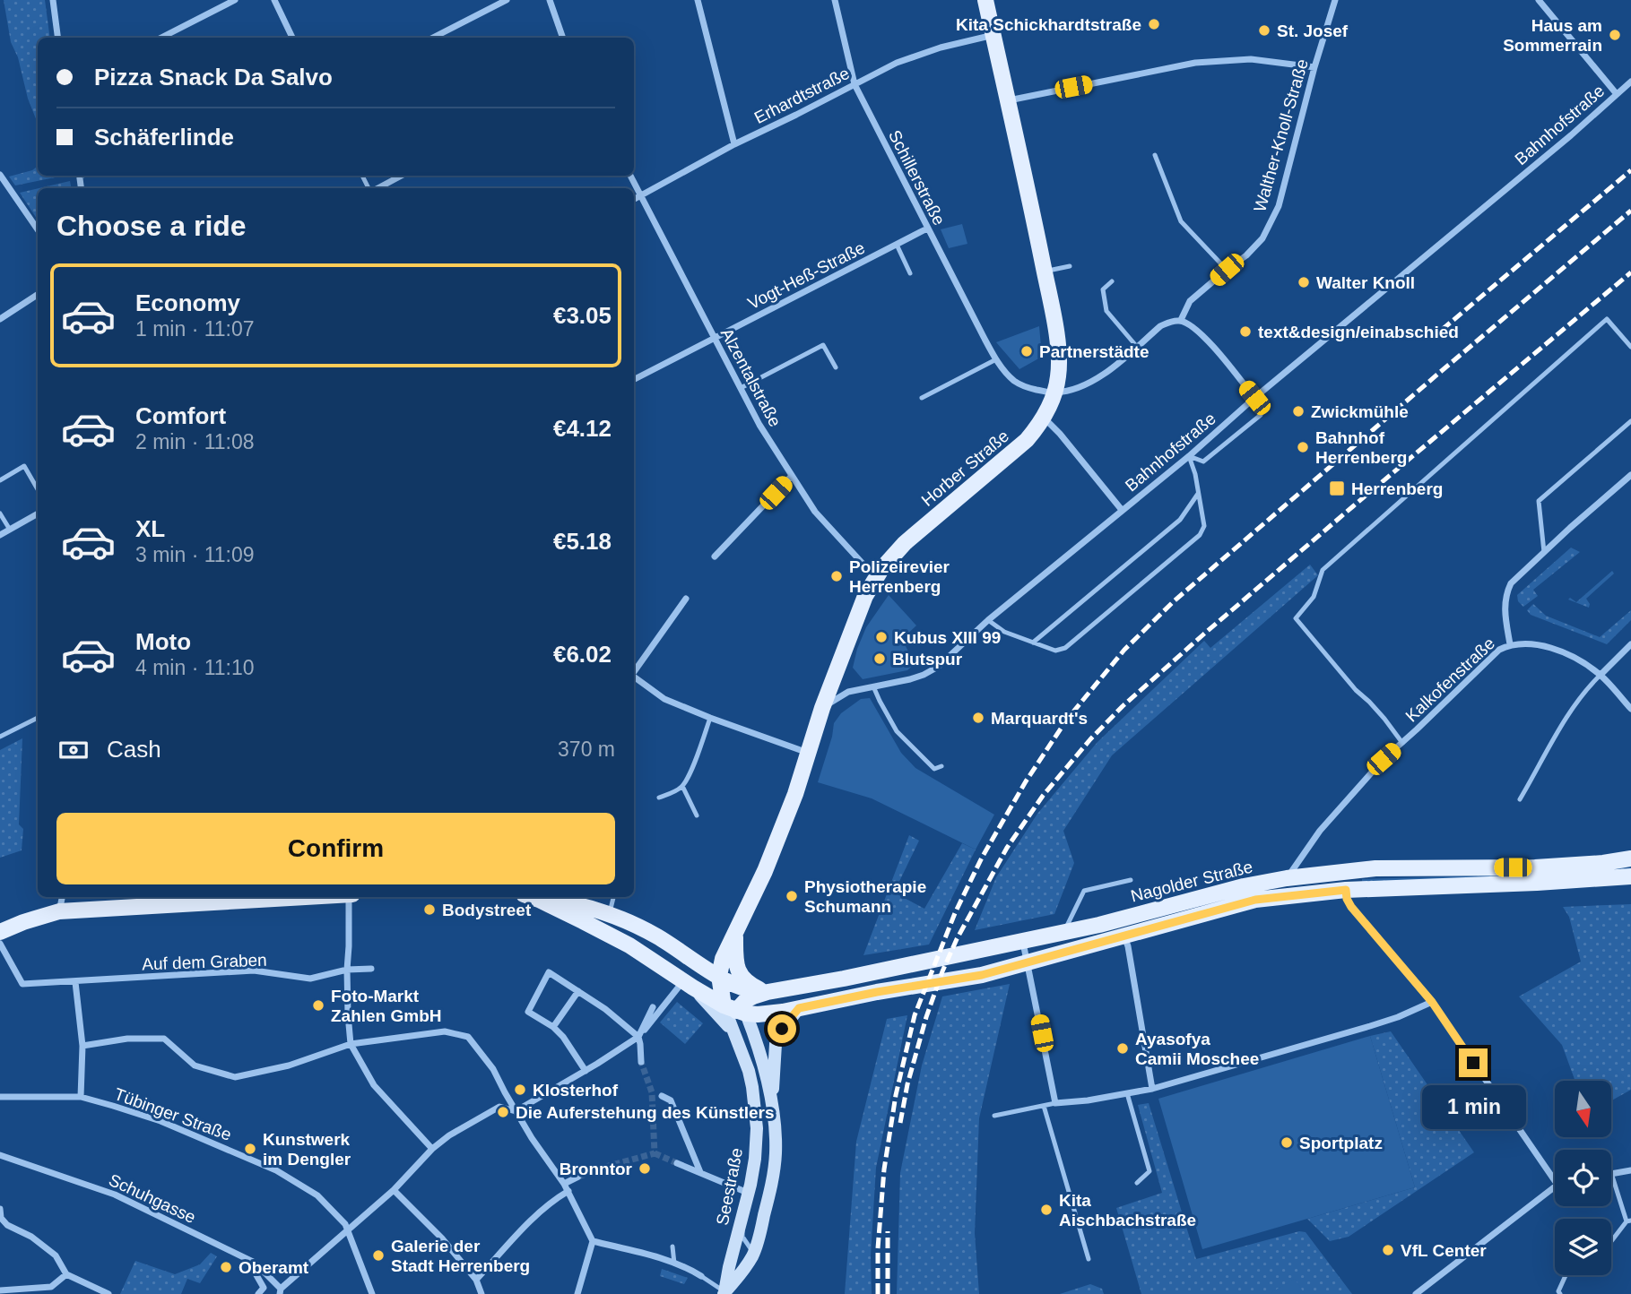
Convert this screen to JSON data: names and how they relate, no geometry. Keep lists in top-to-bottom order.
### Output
{
  "streets": {
    "main road": ["Horber Straße", "Nagolder Straße", "Seestraße"],
    "street": [
      "Erhardtstraße",
      "Bahnhofstraße",
      "Walther-Knoll-Straße",
      "Schillerstraße",
      "Vogt-Heß-Straße",
      "Alzentalstraße",
      "Kalkofenstraße",
      "Auf dem Graben",
      "Tübinger Straße",
      "Schuhgasse"
    ]
  },
  "crossings": [
    ["Erhardtstraße", "Schillerstraße"],
    ["Erhardtstraße", "Alzentalstraße"],
    ["Erhardtstraße", "Horber Straße"],
    ["Bahnhofstraße", "Horber Straße"],
    ["Schillerstraße", "Vogt-Heß-Straße"],
    ["Schillerstraße", "Horber Straße"],
    ["Vogt-Heß-Straße", "Alzentalstraße"],
    ["Alzentalstraße", "Horber Straße"],
    ["Kalkofenstraße", "Nagolder Straße"]
  ],
  "places": {
    "other": [
      "Kita Schickhardtstraße",
      "St. Josef",
      "Haus am Sommerrain",
      "Walter Knoll",
      "text&design/einabschied",
      "Partnerstädte",
      "Zwickmühle",
      "Bahnhof Herrenberg",
      "Polizeirevier Herrenberg",
      "Kubus XIII 99",
      "Blutspur",
      "Marquardt's",
      "Physiotherapie Schumann",
      "Bodystreet",
      "Foto-Markt Zahlen GmbH",
      "Ayasofya Camii Moschee",
      "Klosterhof",
      "Die Auferstehung des Künstlers",
      "Sportplatz",
      "Kunstwerk im Dengler",
      "Bronntor",
      "Kita Aischbachstraße",
      "VfL Center",
      "Galerie der Stadt Herrenberg",
      "Oberamt"
    ],
    "transit": ["Herrenberg"]
  },
  "north": "bottom",
  "page": {
    "banner": ["Pizza Snack Da Salvo", "Schäferlinde"],
    "heading": "Choose a ride",
    "list": [
      {
        "name": "Economy",
        "note": "1 min · 11:07",
        "value": "€3.05"
      },
      {
        "name": "Comfort",
        "note": "2 min · 11:08",
        "value": "€4.12"
      },
      {
        "name": "XL",
        "note": "3 min · 11:09",
        "value": "€5.18"
      },
      {
        "name": "Moto",
        "note": "4 min · 11:10",
        "value": "€6.02"
      }
    ],
    "pay": ["Cash", "370 m"],
    "buttons": "Confirm",
    "bubble": "1 min"
  }
}
